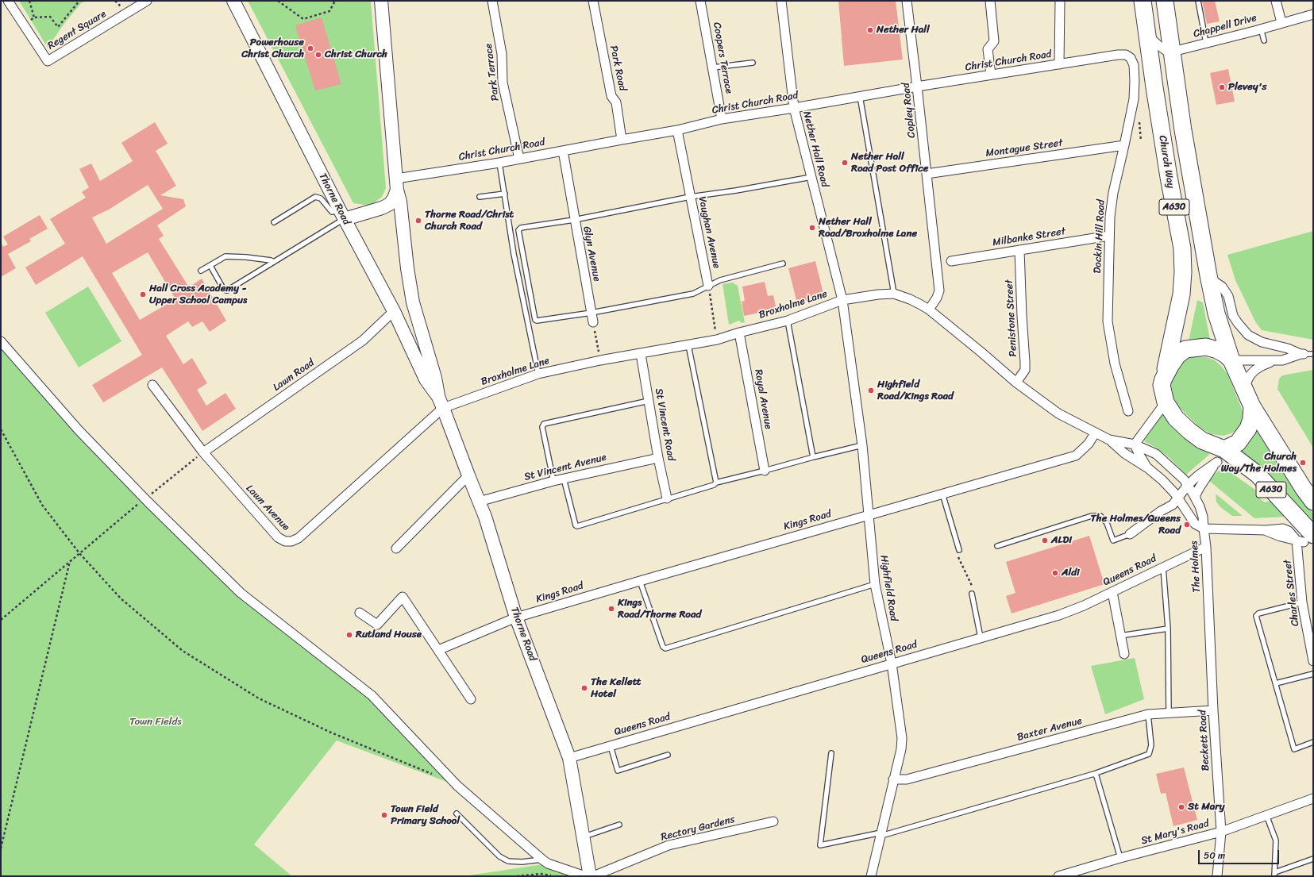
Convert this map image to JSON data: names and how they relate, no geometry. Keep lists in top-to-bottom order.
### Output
{
  "streets": {
    "highway": ["Church Way", "A630"],
    "street": [
      "Chappell Drive",
      "Regent Square",
      "Coopers Terrace",
      "Christ Church Road",
      "Park Road",
      "Park Terrace",
      "Copley Road",
      "Montague Street",
      "Nether Hall Road",
      "Thorne Road",
      "Vaughan Avenue",
      "Dockin Hill Road",
      "Milbanke Street",
      "Glyn Avenue",
      "Broxholme Lane",
      "Penistone Street",
      "Lawn Road",
      "Royal Avenue",
      "St Vincent Road",
      "St Vincent Avenue",
      "Lawn Avenue",
      "Kings Road",
      "The Holmes",
      "Queens Road",
      "Highfield Road",
      "Charles Street",
      "Baxter Avenue",
      "Beckett Road",
      "Rectory Gardens",
      "St Mary's Road"
    ]
  },
  "crossings": [
    ["Chappell Drive", "A630"],
    ["Coopers Terrace", "Christ Church Road"],
    ["Christ Church Road", "Park Road"],
    ["Christ Church Road", "Park Terrace"],
    ["Christ Church Road", "Copley Road"],
    ["Christ Church Road", "Nether Hall Road"],
    ["Christ Church Road", "Thorne Road"],
    ["Christ Church Road", "Vaughan Avenue"],
    ["Christ Church Road", "Dockin Hill Road"],
    ["Christ Church Road", "Glyn Avenue"],
    ["Copley Road", "Montague Street"],
    ["Copley Road", "Broxholme Lane"],
    ["Montague Street", "Dockin Hill Road"],
    ["Nether Hall Road", "Broxholme Lane"],
    ["Nether Hall Road", "Highfield Road"],
    ["Church Way", "A630"],
    ["Thorne Road", "Broxholme Lane"],
    ["Thorne Road", "Lawn Road"],
    ["Thorne Road", "St Vincent Avenue"],
    ["Thorne Road", "Lawn Avenue"],
    ["Thorne Road", "Kings Road"],
    ["Thorne Road", "Queens Road"],
    ["A630", "Charles Street"],
    ["Dockin Hill Road", "Milbanke Street"],
    ["Milbanke Street", "Penistone Street"],
    ["Broxholme Lane", "Penistone Street"],
    ["Broxholme Lane", "Royal Avenue"],
    ["Broxholme Lane", "St Vincent Road"],
    ["Broxholme Lane", "Lawn Avenue"],
    ["Broxholme Lane", "Kings Road"],
    ["Broxholme Lane", "The Holmes"],
    ["Broxholme Lane", "Highfield Road"],
    ["Lawn Road", "Lawn Avenue"],
    ["St Vincent Road", "St Vincent Avenue"],
    ["Kings Road", "The Holmes"],
    ["Kings Road", "Highfield Road"],
    ["The Holmes", "Queens Road"],
    ["The Holmes", "Beckett Road"],
    ["Queens Road", "Highfield Road"],
    ["Highfield Road", "Baxter Avenue"],
    ["Baxter Avenue", "Beckett Road"],
    ["Beckett Road", "St Mary's Road"]
  ],
  "parks": ["Town Fields"],
  "places": [
    "Nether Hall",
    "Powerhouse Christ Church",
    "Christ Church",
    "Plevey's",
    "Nether Hall Road Post Office",
    "Thorne Road/Christ Church Road",
    "Nether Hall Road/Broxholme Lane",
    "Hall Cross Academy - Upper School Campus",
    "Highfield Road/Kings Road",
    "Church Way/The Holmes",
    "The Holmes/Queens Road",
    "ALDI",
    "Aldi",
    "Kings Road/Thorne Road",
    "Rutland House",
    "The Kellett Hotel",
    "St Mary",
    "Town Field Primary School"
  ],
  "scale_bar": "50 m"
}
